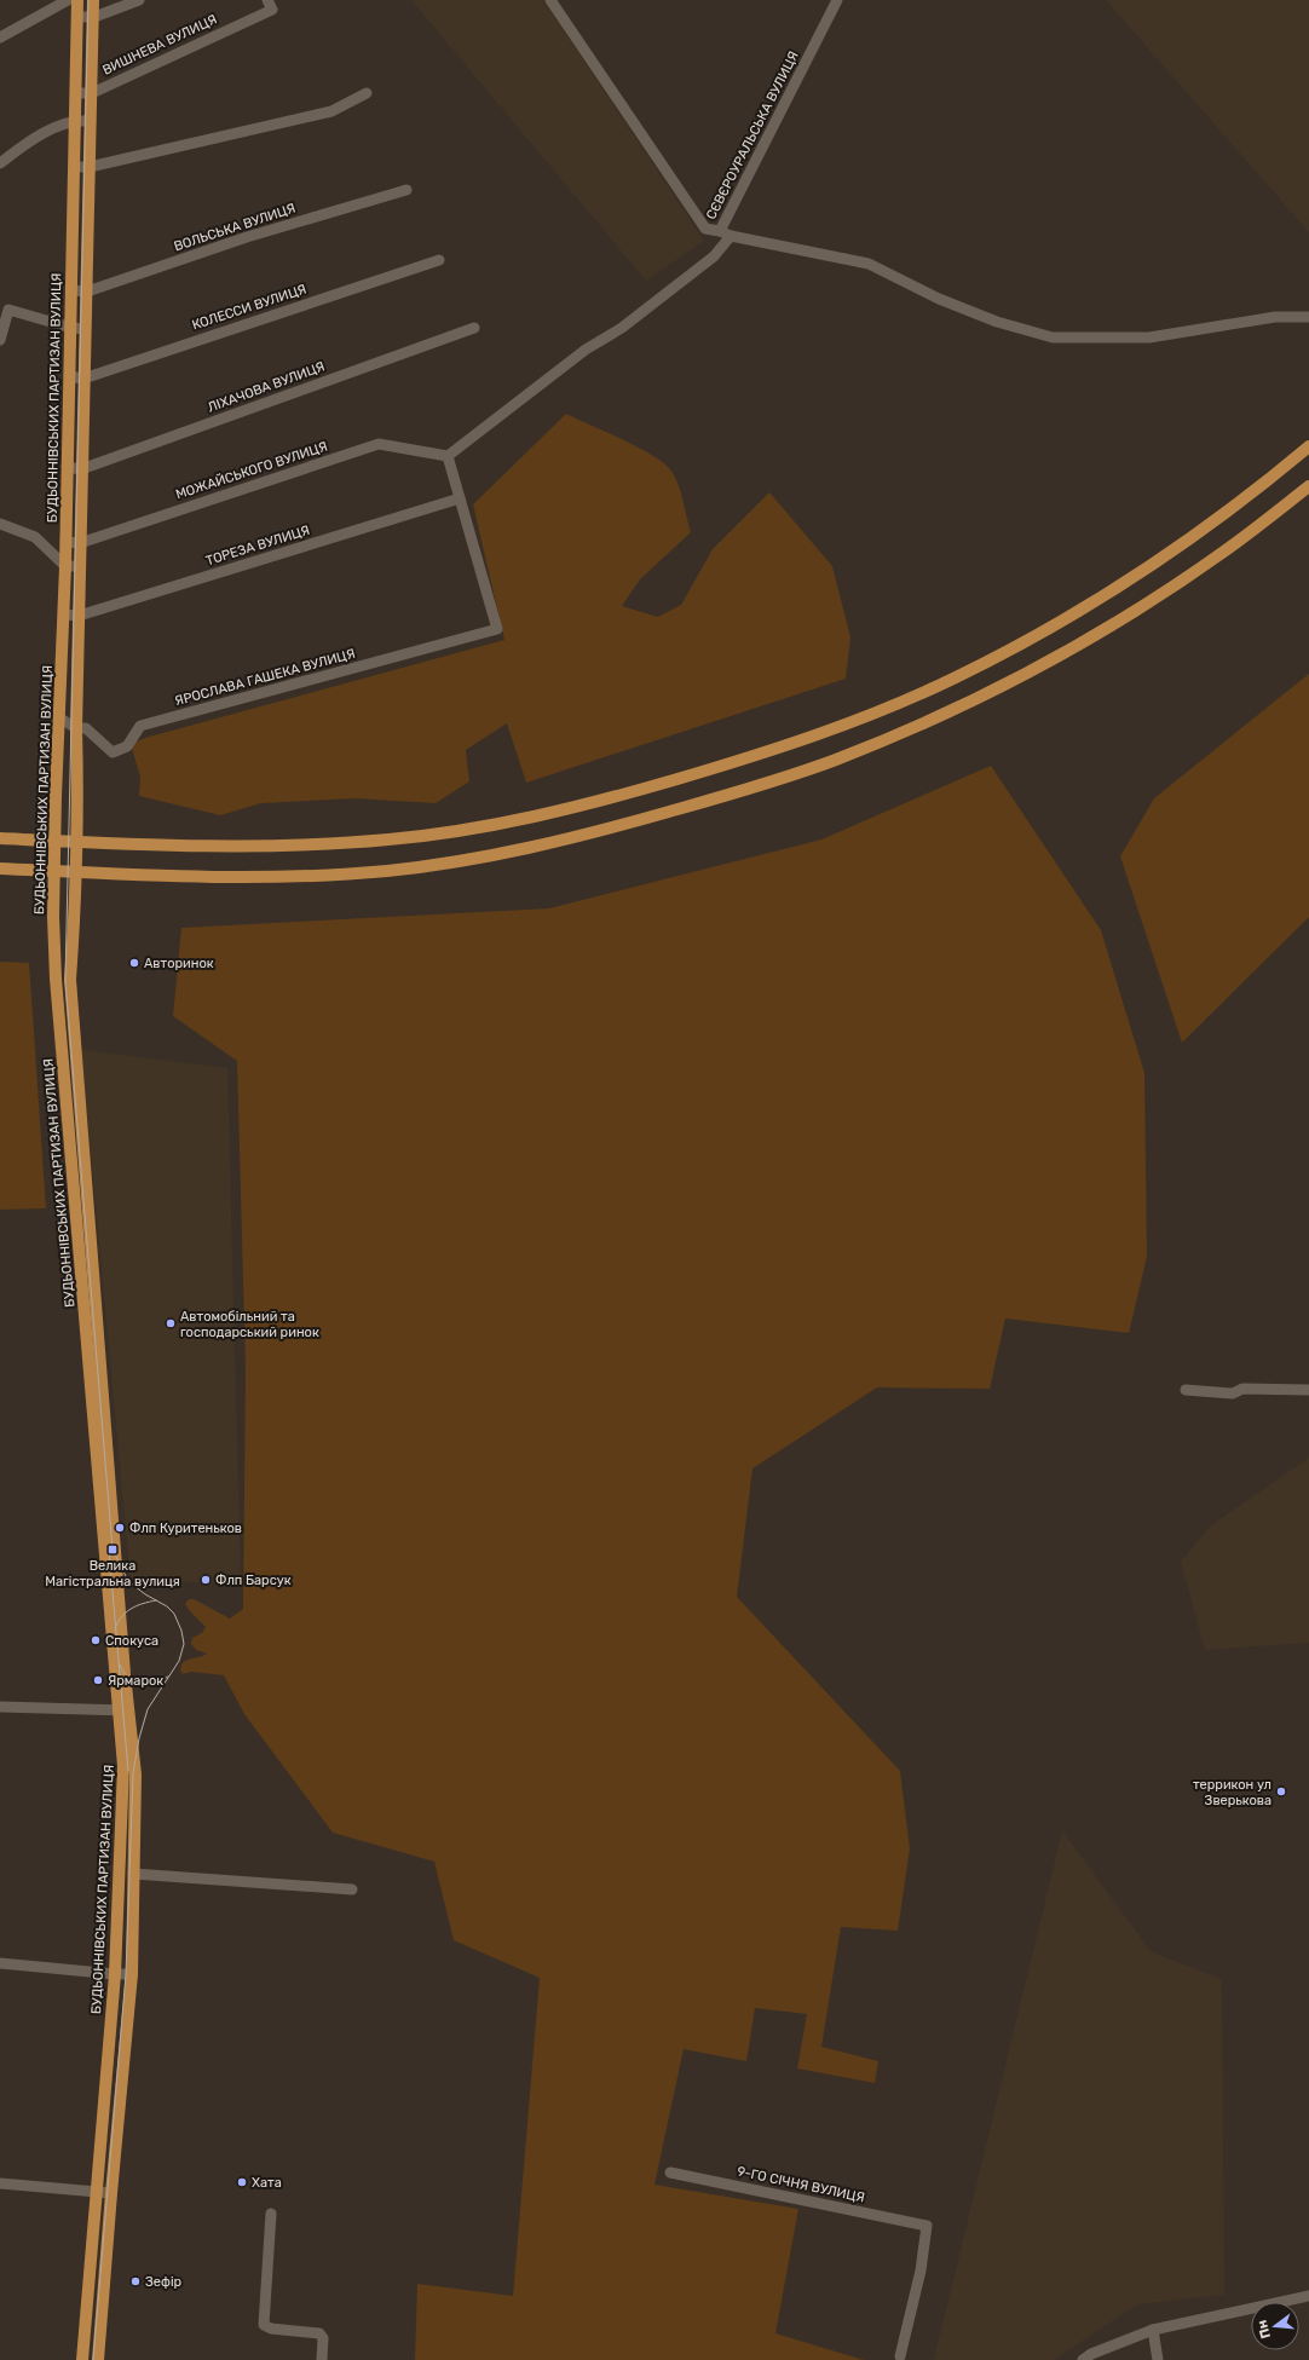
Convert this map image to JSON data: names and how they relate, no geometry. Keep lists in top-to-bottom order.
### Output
{
  "streets": {
    "main road": ["БУДЬОННІВСЬКИХ ПАРТИЗАН ВУЛИЦЯ"],
    "street": [
      "ВИШНЕВА ВУЛИЦЯ",
      "СЄВЄРОУРАЛЬСЬКА ВУЛИЦЯ",
      "ВОЛЬСЬКА ВУЛИЦЯ",
      "КОЛЕССИ ВУЛИЦЯ",
      "ЛІХАЧОВА ВУЛИЦЯ",
      "МОЖАЙСЬКОГО ВУЛИЦЯ",
      "ТОРЕЗА ВУЛИЦЯ",
      "ЯРОСЛАВА ГАШЕКА ВУЛИЦЯ",
      "9-ГО СІЧНЯ ВУЛИЦЯ"
    ]
  },
  "crossings": [
    ["ВИШНЕВА ВУЛИЦЯ", "БУДЬОННІВСЬКИХ ПАРТИЗАН ВУЛИЦЯ"],
    ["ВОЛЬСЬКА ВУЛИЦЯ", "БУДЬОННІВСЬКИХ ПАРТИЗАН ВУЛИЦЯ"],
    ["КОЛЕССИ ВУЛИЦЯ", "БУДЬОННІВСЬКИХ ПАРТИЗАН ВУЛИЦЯ"],
    ["ЛІХАЧОВА ВУЛИЦЯ", "БУДЬОННІВСЬКИХ ПАРТИЗАН ВУЛИЦЯ"],
    ["БУДЬОННІВСЬКИХ ПАРТИЗАН ВУЛИЦЯ", "МОЖАЙСЬКОГО ВУЛИЦЯ"],
    ["БУДЬОННІВСЬКИХ ПАРТИЗАН ВУЛИЦЯ", "ТОРЕЗА ВУЛИЦЯ"],
    ["БУДЬОННІВСЬКИХ ПАРТИЗАН ВУЛИЦЯ", "ЯРОСЛАВА ГАШЕКА ВУЛИЦЯ"],
    ["ТОРЕЗА ВУЛИЦЯ", "ЯРОСЛАВА ГАШЕКА ВУЛИЦЯ"]
  ],
  "places": {
    "other": [
      "Авторинок",
      "Автомобільний та господарський ринок",
      "Флп Куритеньков",
      "Флп Барсук",
      "Спокуса",
      "Ярмарок",
      "террикон ул Зверькова",
      "Хата",
      "Зефір"
    ],
    "transit": ["Велика Магістральна вулиця"]
  },
  "north": "left"
}
